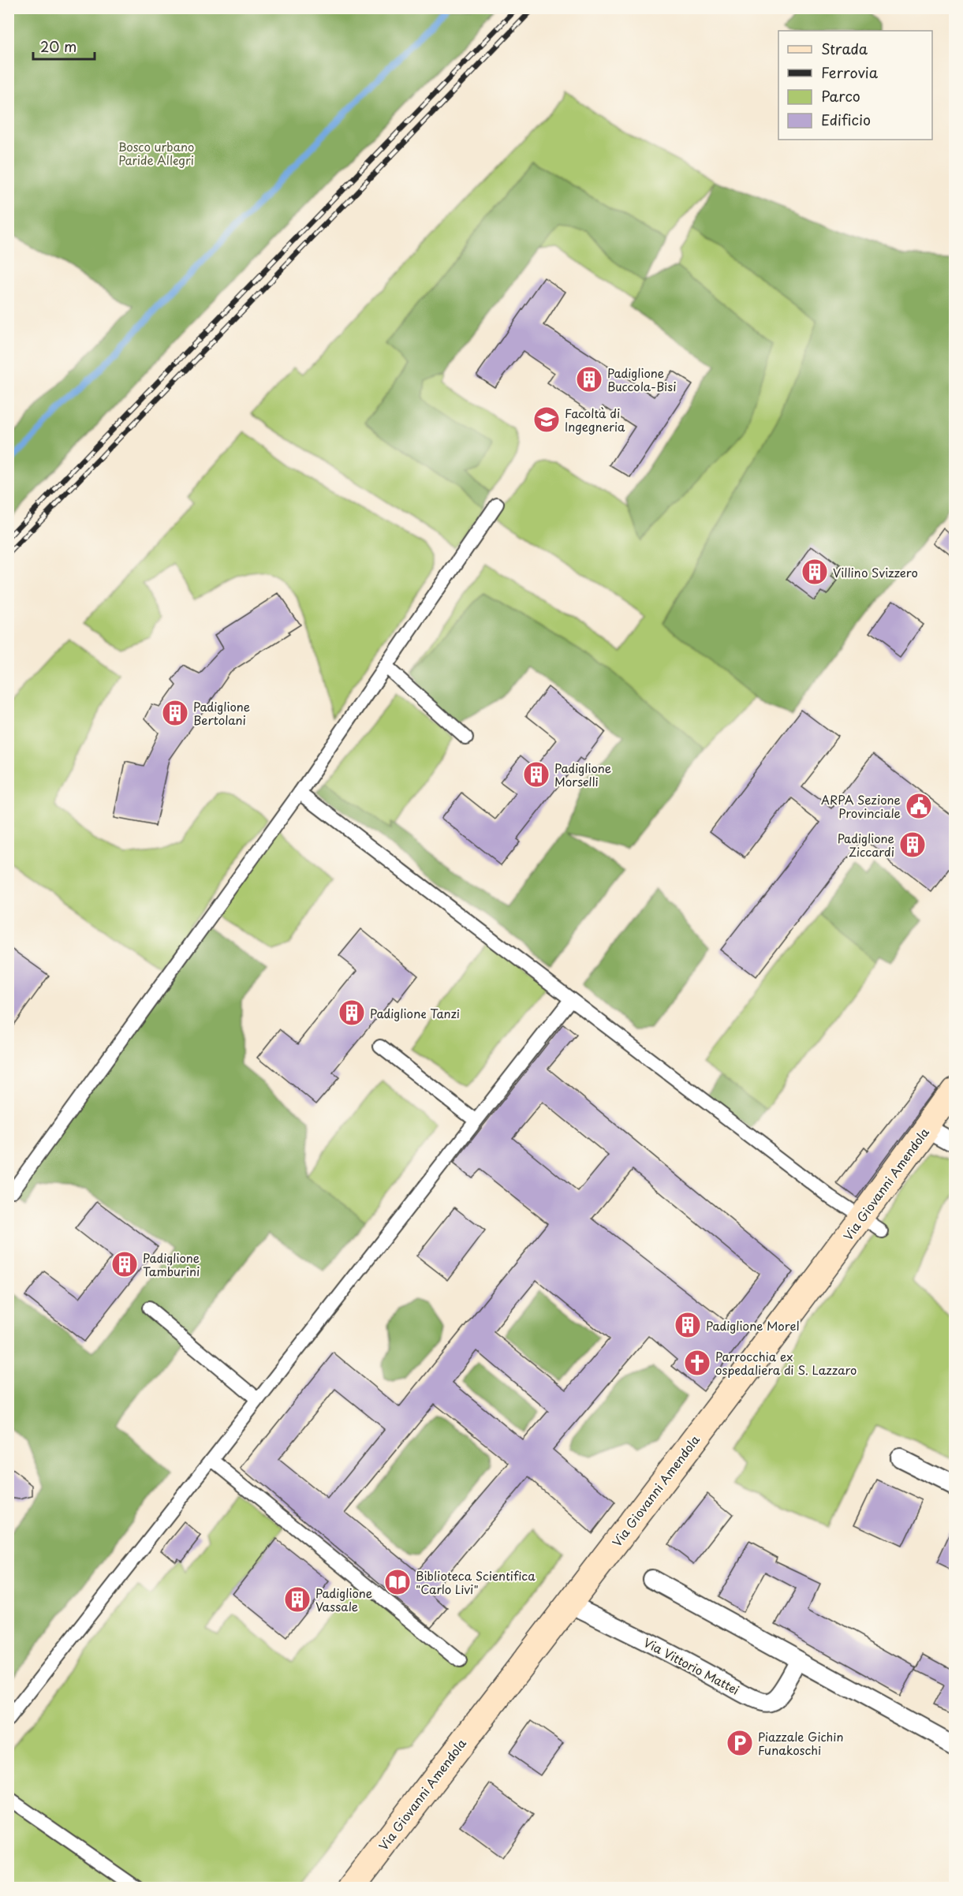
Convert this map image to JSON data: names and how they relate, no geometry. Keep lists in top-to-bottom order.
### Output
{
  "streets": {
    "main road": ["Via Giovanni Amendola"],
    "street": ["Via Vittorio Mattei"]
  },
  "crossings": [
    ["Via Giovanni Amendola", "Via Vittorio Mattei"]
  ],
  "parks": ["Bosco urbano Paride Allegri"],
  "places": {
    "building": [
      "Padiglione Buccola-Bisi",
      "Villino Svizzero",
      "Padiglione Bertolani",
      "Padiglione Morselli",
      "Padiglione Ziccardi",
      "Padiglione Tanzi",
      "Padiglione Tamburini",
      "Padiglione Morel",
      "Padiglione Vassale"
    ],
    "school or university": ["Facoltà di Ingegneria"],
    "public building": ["ARPA Sezione Provinciale"],
    "church": ["Parrocchia ex ospedaliera di S. Lazzaro"],
    "library": ["Biblioteca Scientifica \"Carlo Livi\""],
    "parking": ["Piazzale Gichin Funakoschi"]
  },
  "legend": [
    "Strada",
    "Ferrovia",
    "Parco",
    "Edificio"
  ],
  "scale_bar": "20 m"
}
